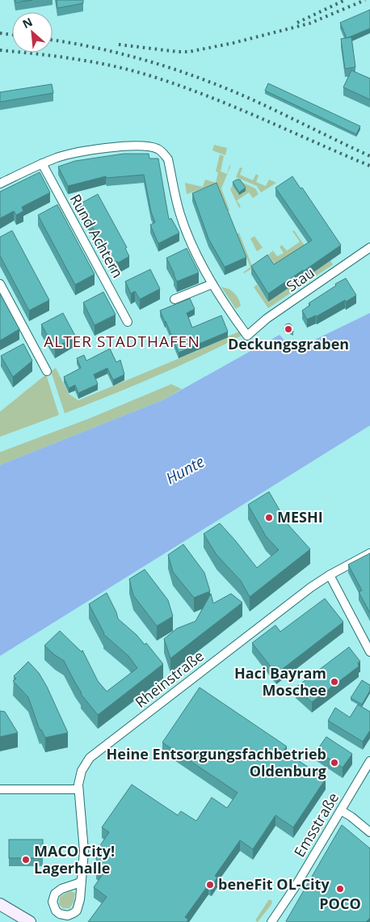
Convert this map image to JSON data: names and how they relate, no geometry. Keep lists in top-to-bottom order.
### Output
{
  "streets": {
    "street": [
      "Rund Achtern",
      "Stau",
      "Rheinstraße",
      "Emsstraße"
    ]
  },
  "districts": ["ALTER STADTHAFEN"],
  "water": ["Hunte"],
  "places": [
    "Deckungsgraben",
    "MESHI",
    "Haci Bayram Moschee",
    "Heine Entsorgungsfachbetrieb Oldenburg",
    "MACO City! Lagerhalle",
    "beneFit OL-City",
    "POCO"
  ],
  "north": "top left"
}
